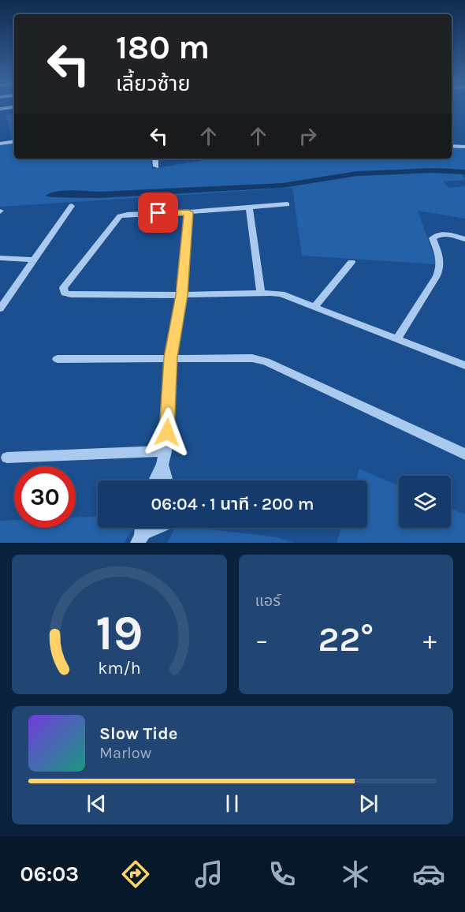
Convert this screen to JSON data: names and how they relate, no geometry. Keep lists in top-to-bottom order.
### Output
{
  "page": {
    "turn": ["180 m", "เลี้ยวซ้าย"],
    "limit": "30",
    "trip": "06:04 · 1 นาที · 200 m",
    "tile": "แอร์",
    "heat": ["−", "22°", "+"],
    "song": ["Slow Tide", "Marlow"],
    "tabs": "06:03",
    "gauge": ["19", "km/h"]
  }
}
